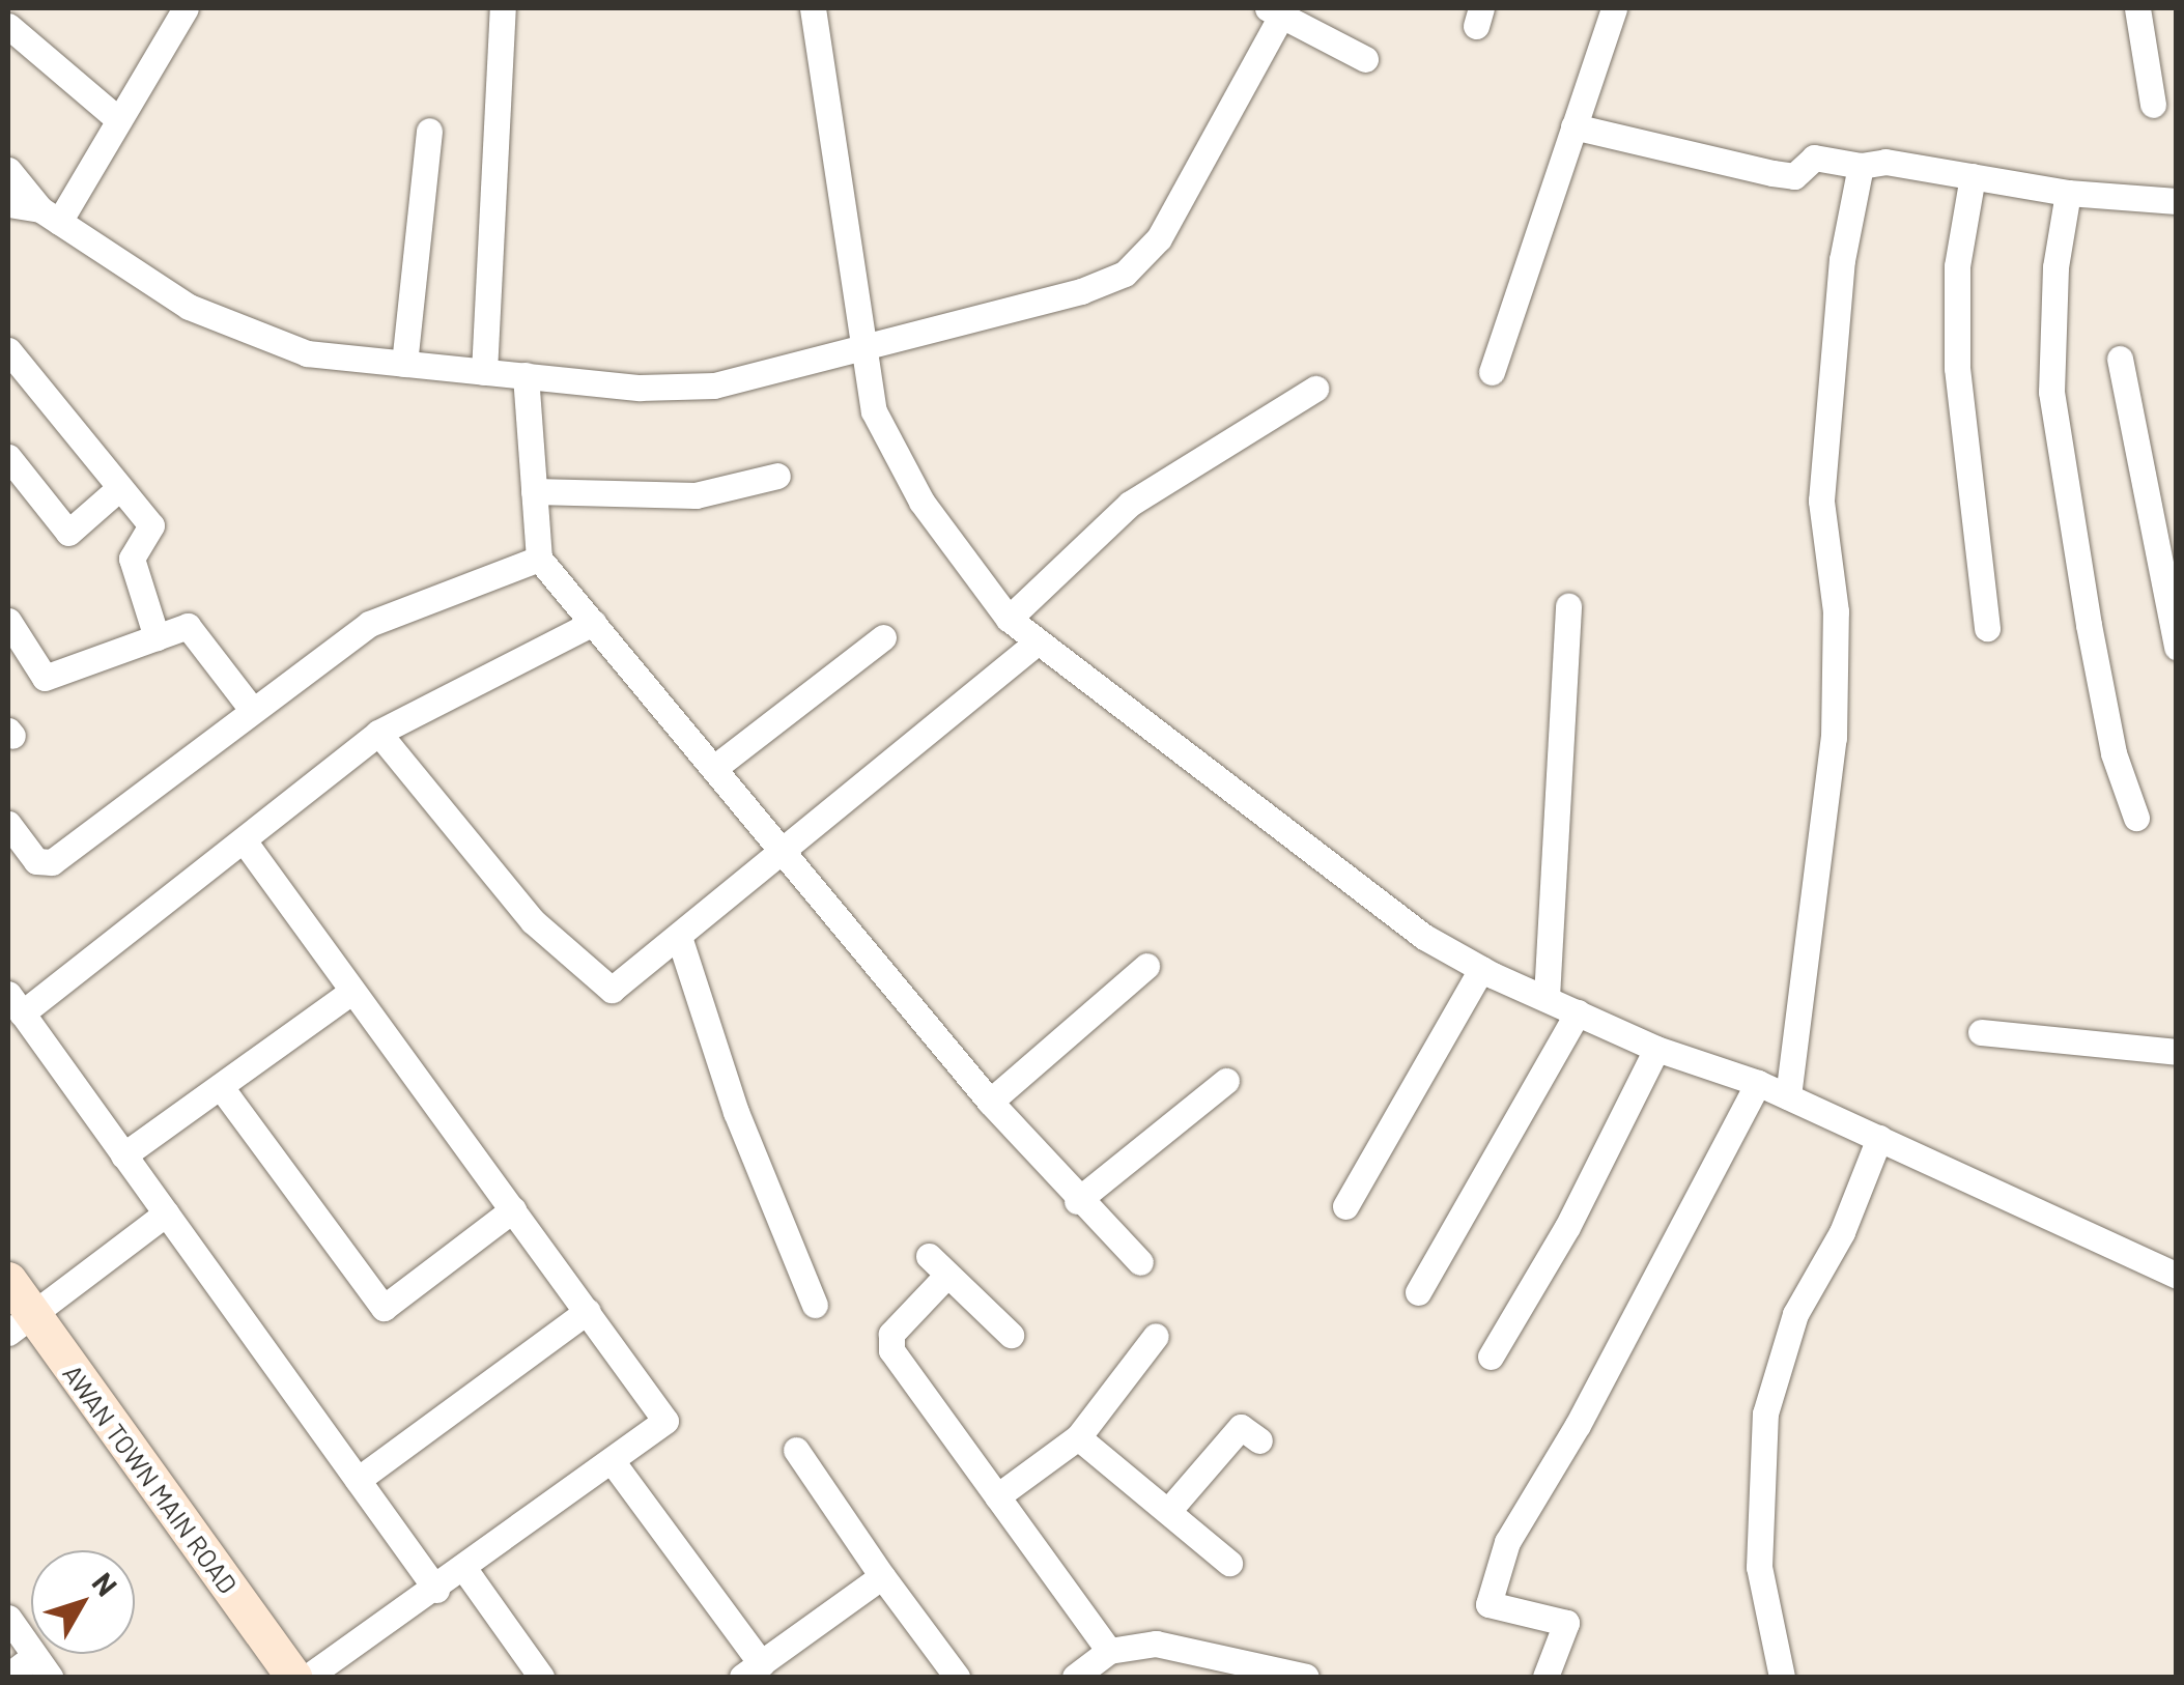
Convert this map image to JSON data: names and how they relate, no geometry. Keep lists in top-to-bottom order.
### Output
{
  "streets": {
    "street": ["AWAN TOWN MAIN ROAD"]
  },
  "north": "top right"
}
